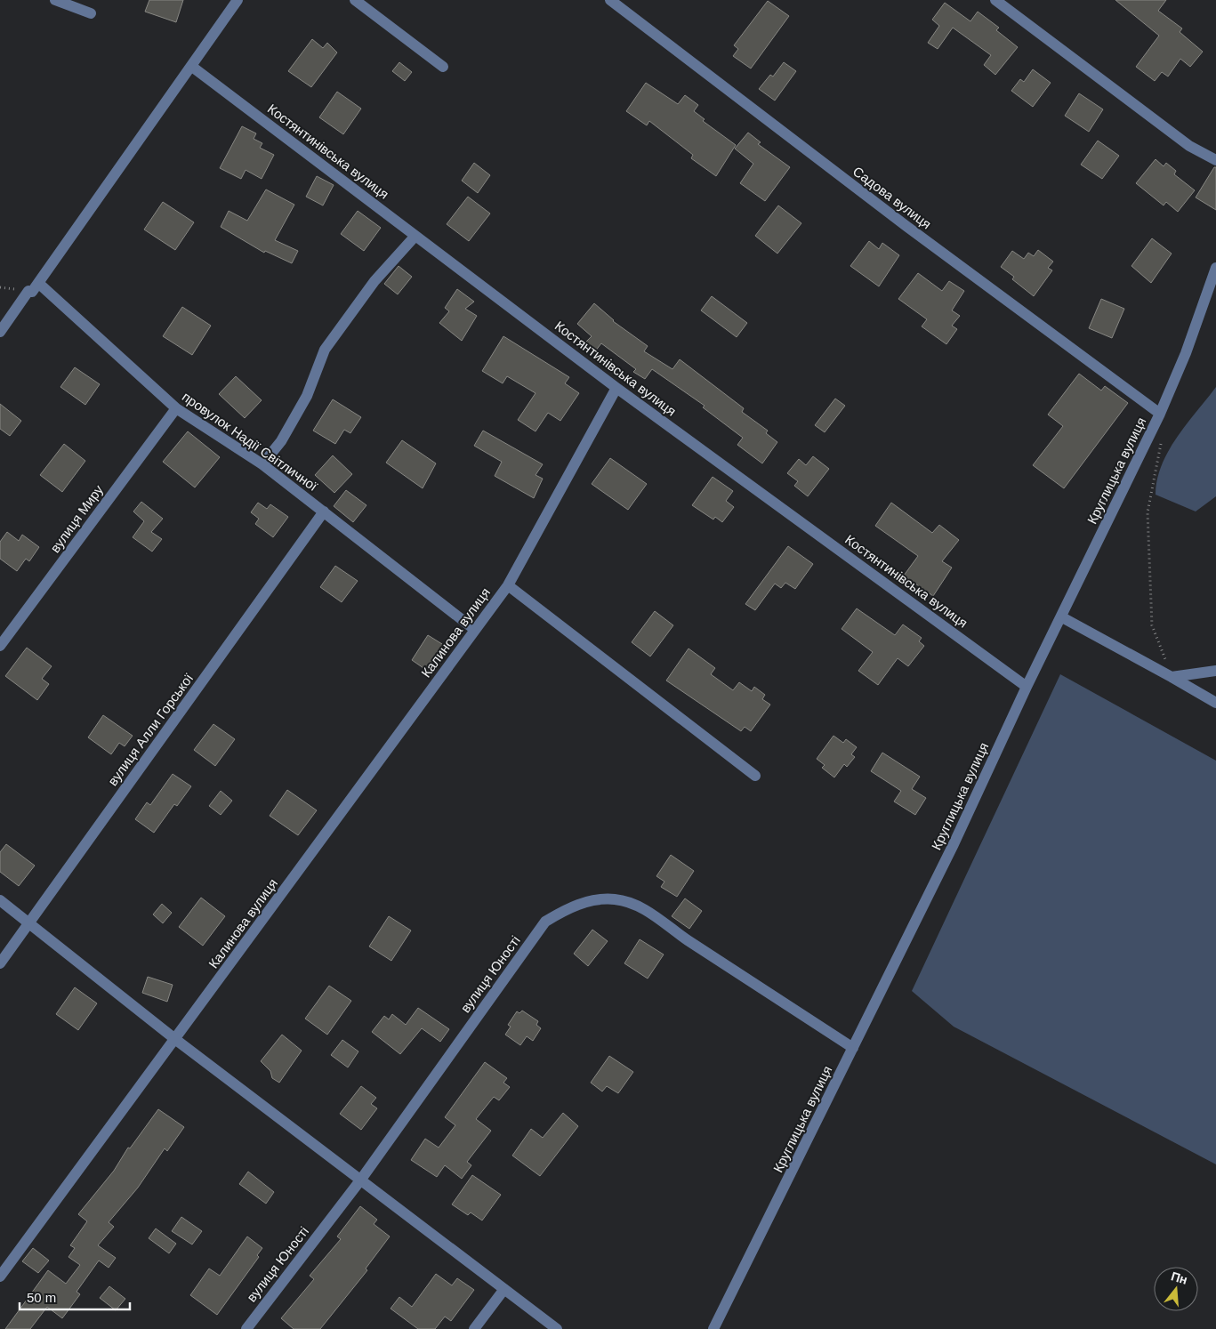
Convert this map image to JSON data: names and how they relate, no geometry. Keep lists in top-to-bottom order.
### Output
{
  "streets": {
    "street": [
      "Костянтинівська вулиця",
      "Садова вулиця",
      "провулок Надії Світличної",
      "Круглицька вулиця",
      "вулиця Миру",
      "Калинова вулиця",
      "вулиця Алли Горської",
      "вулиця Юності"
    ]
  },
  "crossings": [
    ["Костянтинівська вулиця", "Круглицька вулиця"],
    ["Костянтинівська вулиця", "Калинова вулиця"],
    ["Садова вулиця", "Круглицька вулиця"],
    ["провулок Надії Світличної", "вулиця Миру"],
    ["провулок Надії Світличної", "Калинова вулиця"],
    ["провулок Надії Світличної", "вулиця Алли Горської"],
    ["Круглицька вулиця", "вулиця Юності"]
  ],
  "scale_bar": "50 m",
  "north": "top"
}
